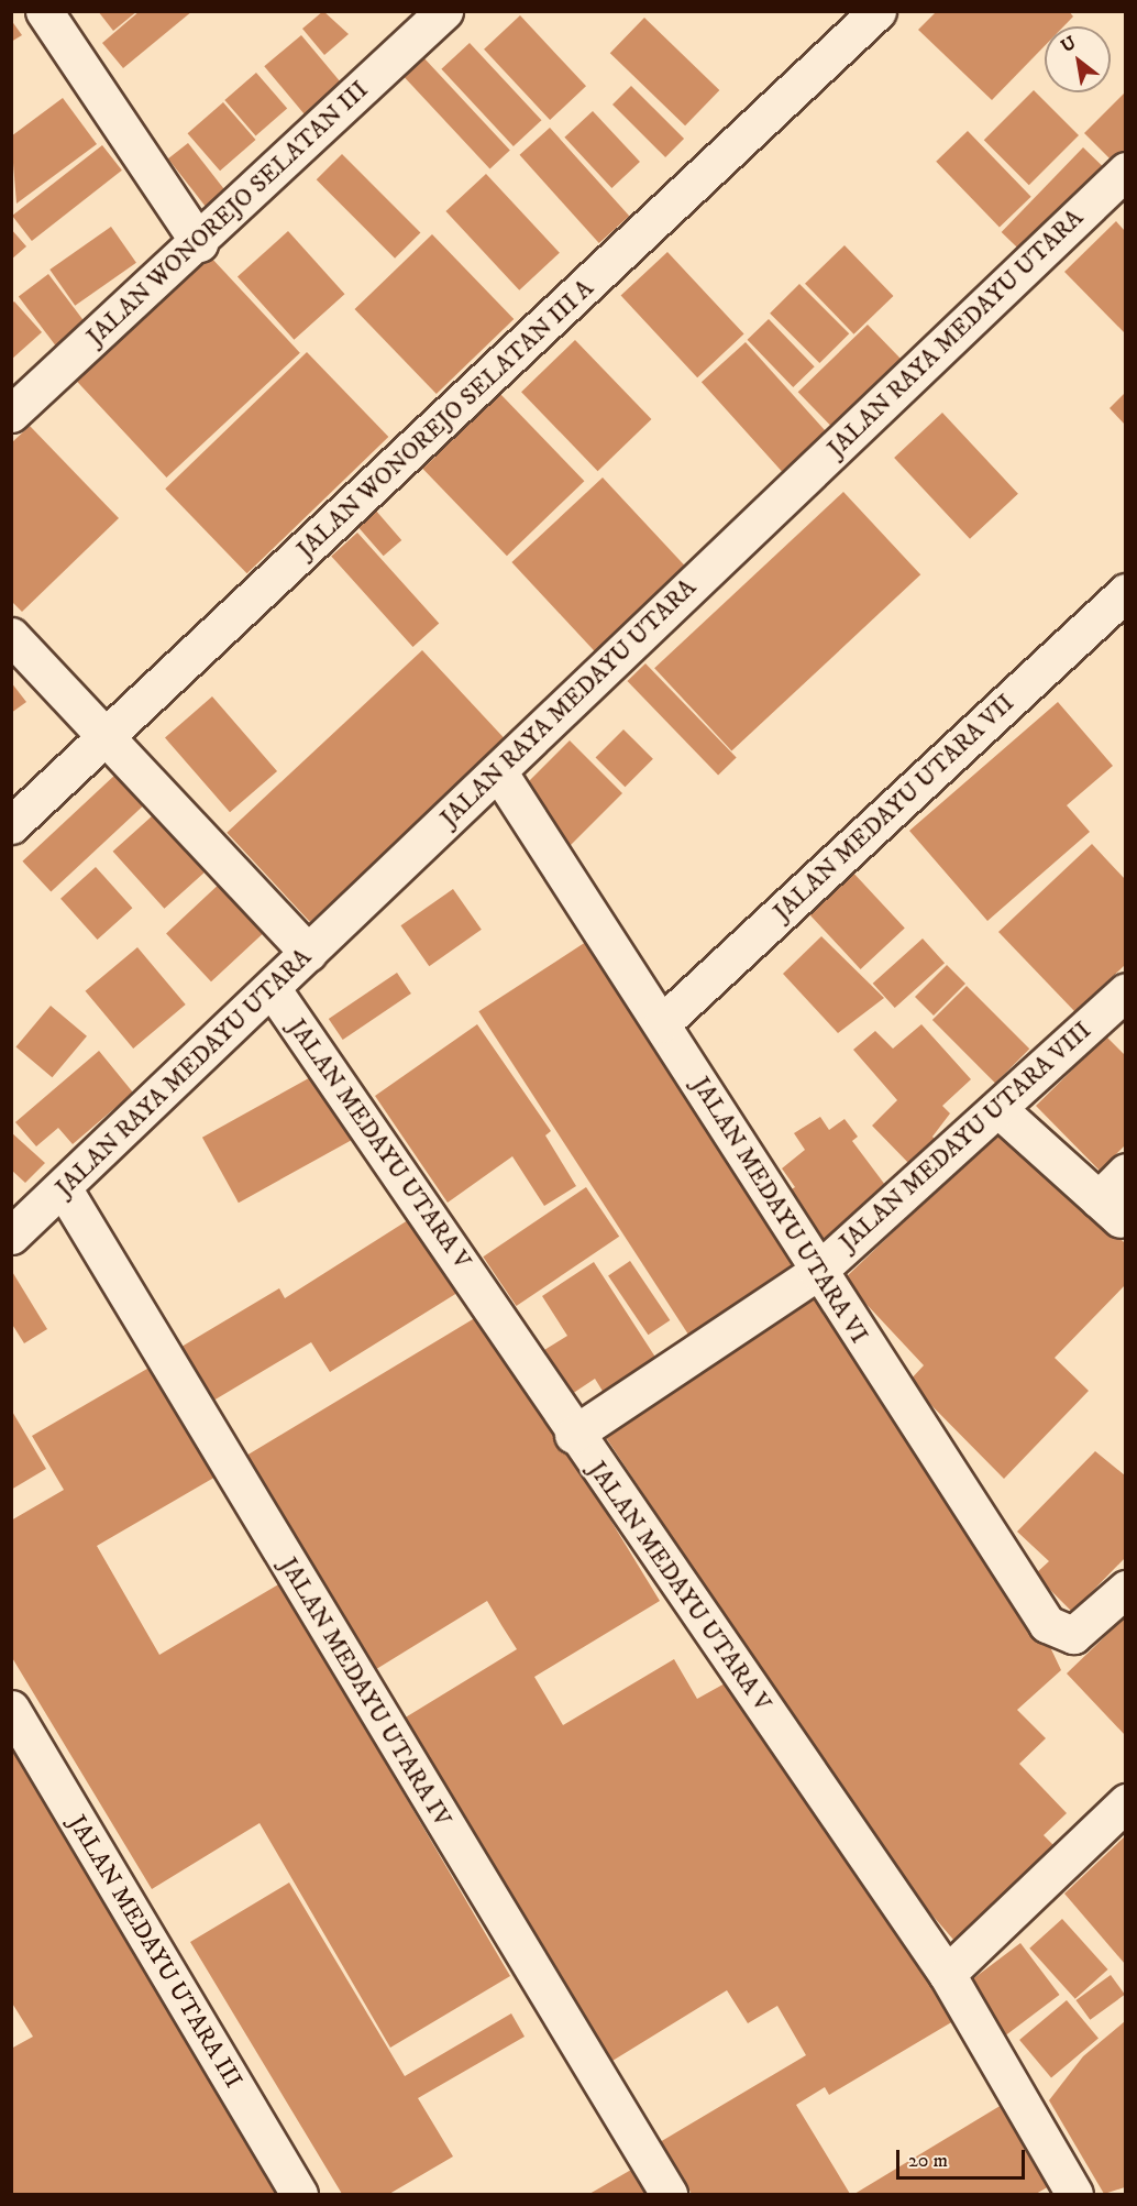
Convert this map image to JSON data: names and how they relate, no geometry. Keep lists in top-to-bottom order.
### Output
{
  "streets": {
    "street": [
      "JALAN WONOREJO SELATAN III",
      "JALAN RAYA MEDAYU UTARA",
      "JALAN WONOREJO SELATAN III A",
      "JALAN MEDAYU UTARA VII",
      "JALAN MEDAYU UTARA VIII",
      "JALAN MEDAYU UTARA V",
      "JALAN MEDAYU UTARA VI",
      "JALAN MEDAYU UTARA IV",
      "JALAN MEDAYU UTARA III"
    ]
  },
  "crossings": [
    ["JALAN RAYA MEDAYU UTARA", "JALAN MEDAYU UTARA V"],
    ["JALAN RAYA MEDAYU UTARA", "JALAN MEDAYU UTARA VI"],
    ["JALAN RAYA MEDAYU UTARA", "JALAN MEDAYU UTARA IV"],
    ["JALAN MEDAYU UTARA VII", "JALAN MEDAYU UTARA VI"],
    ["JALAN MEDAYU UTARA VIII", "JALAN MEDAYU UTARA V"],
    ["JALAN MEDAYU UTARA VIII", "JALAN MEDAYU UTARA VI"]
  ],
  "scale_bar": "20 m",
  "north": "top left"
}
